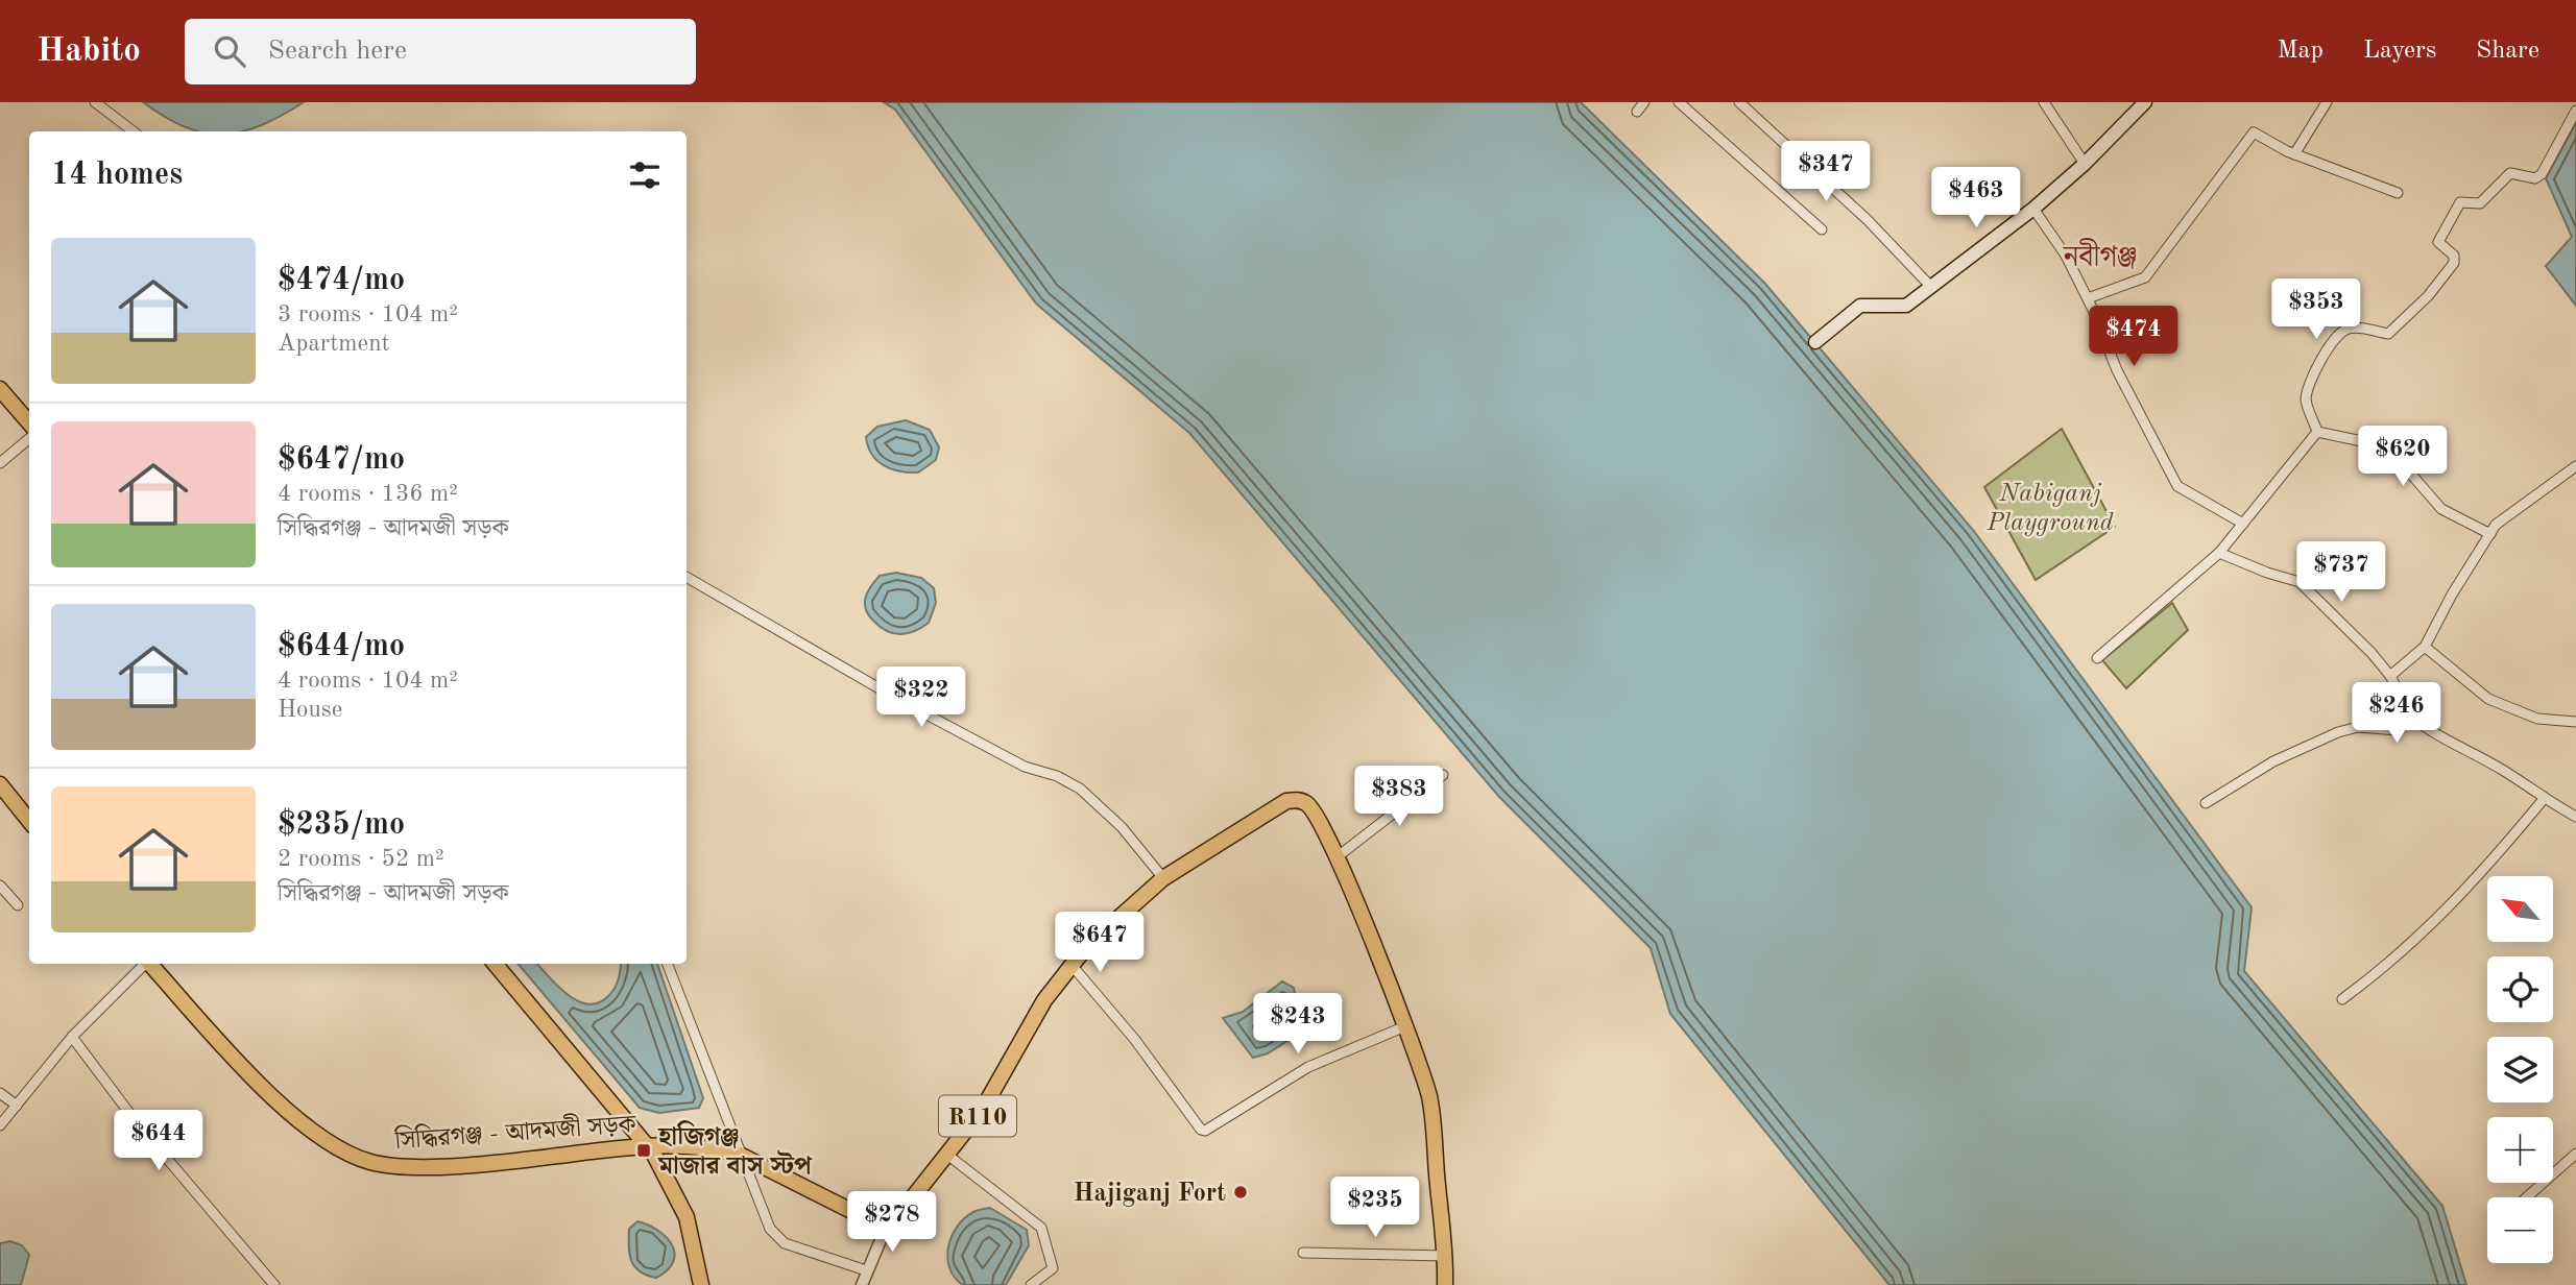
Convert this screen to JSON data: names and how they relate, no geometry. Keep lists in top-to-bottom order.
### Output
{
  "streets": {
    "main road": ["R110", "সিদ্ধিরগঞ্জ - আদমজী সড়ক"]
  },
  "crossings": [
    ["R110", "সিদ্ধিরগঞ্জ - আদমজী সড়ক"]
  ],
  "districts": ["নবীগঞ্জ"],
  "parks": ["Nabiganj Playground"],
  "places": {
    "transit": ["হাজিগঞ্জ মাজার বাস স্টপ"],
    "other": ["Hajiganj Fort"]
  },
  "north": "top left",
  "page": {
    "header": "Habito",
    "search": "Search here",
    "nav": ["Map", "Layers", "Share"],
    "heading": "14 homes",
    "price": [
      "$347",
      "$463",
      "$353",
      "$474",
      "$620",
      "$737",
      "$322",
      "$246",
      "$383",
      "$647",
      "$243",
      "$644",
      "$235",
      "$278"
    ],
    "list": [
      {
        "name": "$474/mo",
        "note": "3 rooms · 104 m² · Apartment"
      },
      {
        "name": "$647/mo",
        "note": "4 rooms · 136 m² · সিদ্ধিরগঞ্জ - আদমজী সড়ক"
      },
      {
        "name": "$644/mo",
        "note": "4 rooms · 104 m² · House"
      },
      {
        "name": "$235/mo",
        "note": "2 rooms · 52 m² · সিদ্ধিরগঞ্জ - আদমজী সড়ক"
      }
    ],
    "map_buttons": ["+", "−"]
  }
}
